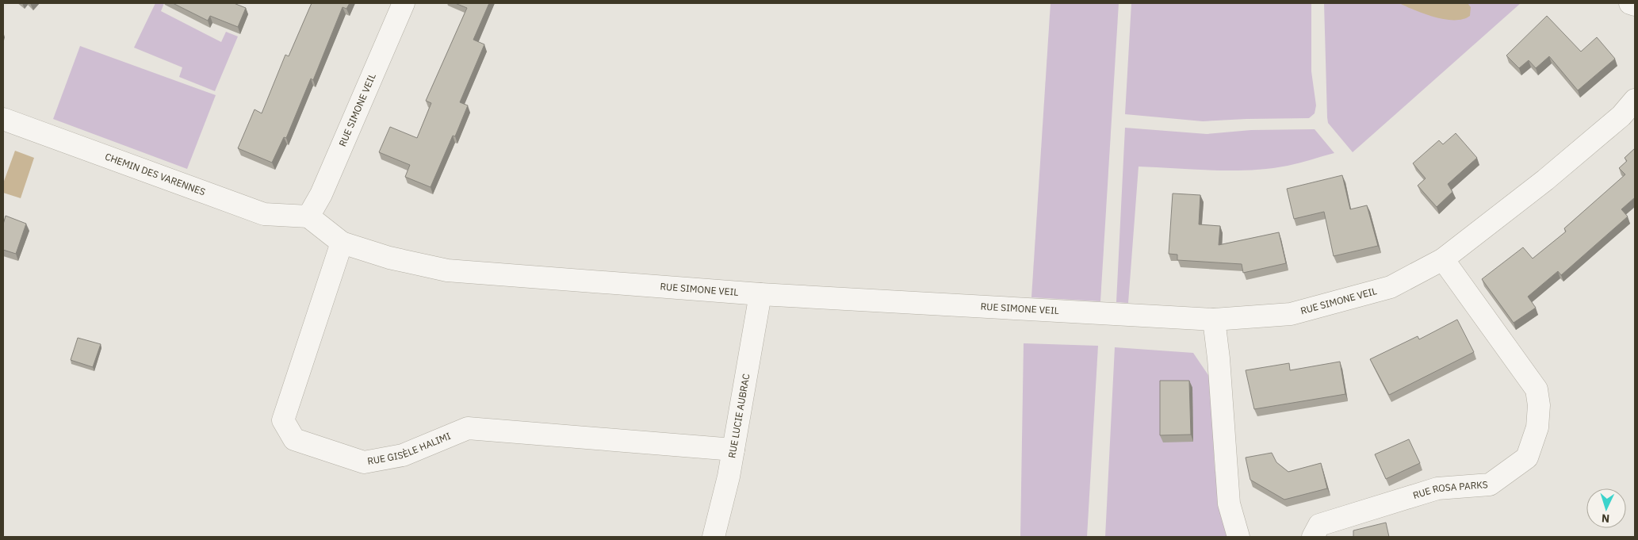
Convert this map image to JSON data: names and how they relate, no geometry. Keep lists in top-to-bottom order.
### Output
{
  "streets": {
    "street": [
      "RUE SIMONE VEIL",
      "CHEMIN DES VARENNES",
      "RUE LUCIE AUBRAC",
      "RUE GISÈLE HALIMI",
      "RUE ROSA PARKS"
    ]
  },
  "crossings": [
    ["RUE SIMONE VEIL", "CHEMIN DES VARENNES"],
    ["RUE SIMONE VEIL", "RUE LUCIE AUBRAC"],
    ["RUE SIMONE VEIL", "RUE GISÈLE HALIMI"],
    ["RUE SIMONE VEIL", "RUE ROSA PARKS"],
    ["RUE LUCIE AUBRAC", "RUE GISÈLE HALIMI"]
  ],
  "north": "bottom"
}
